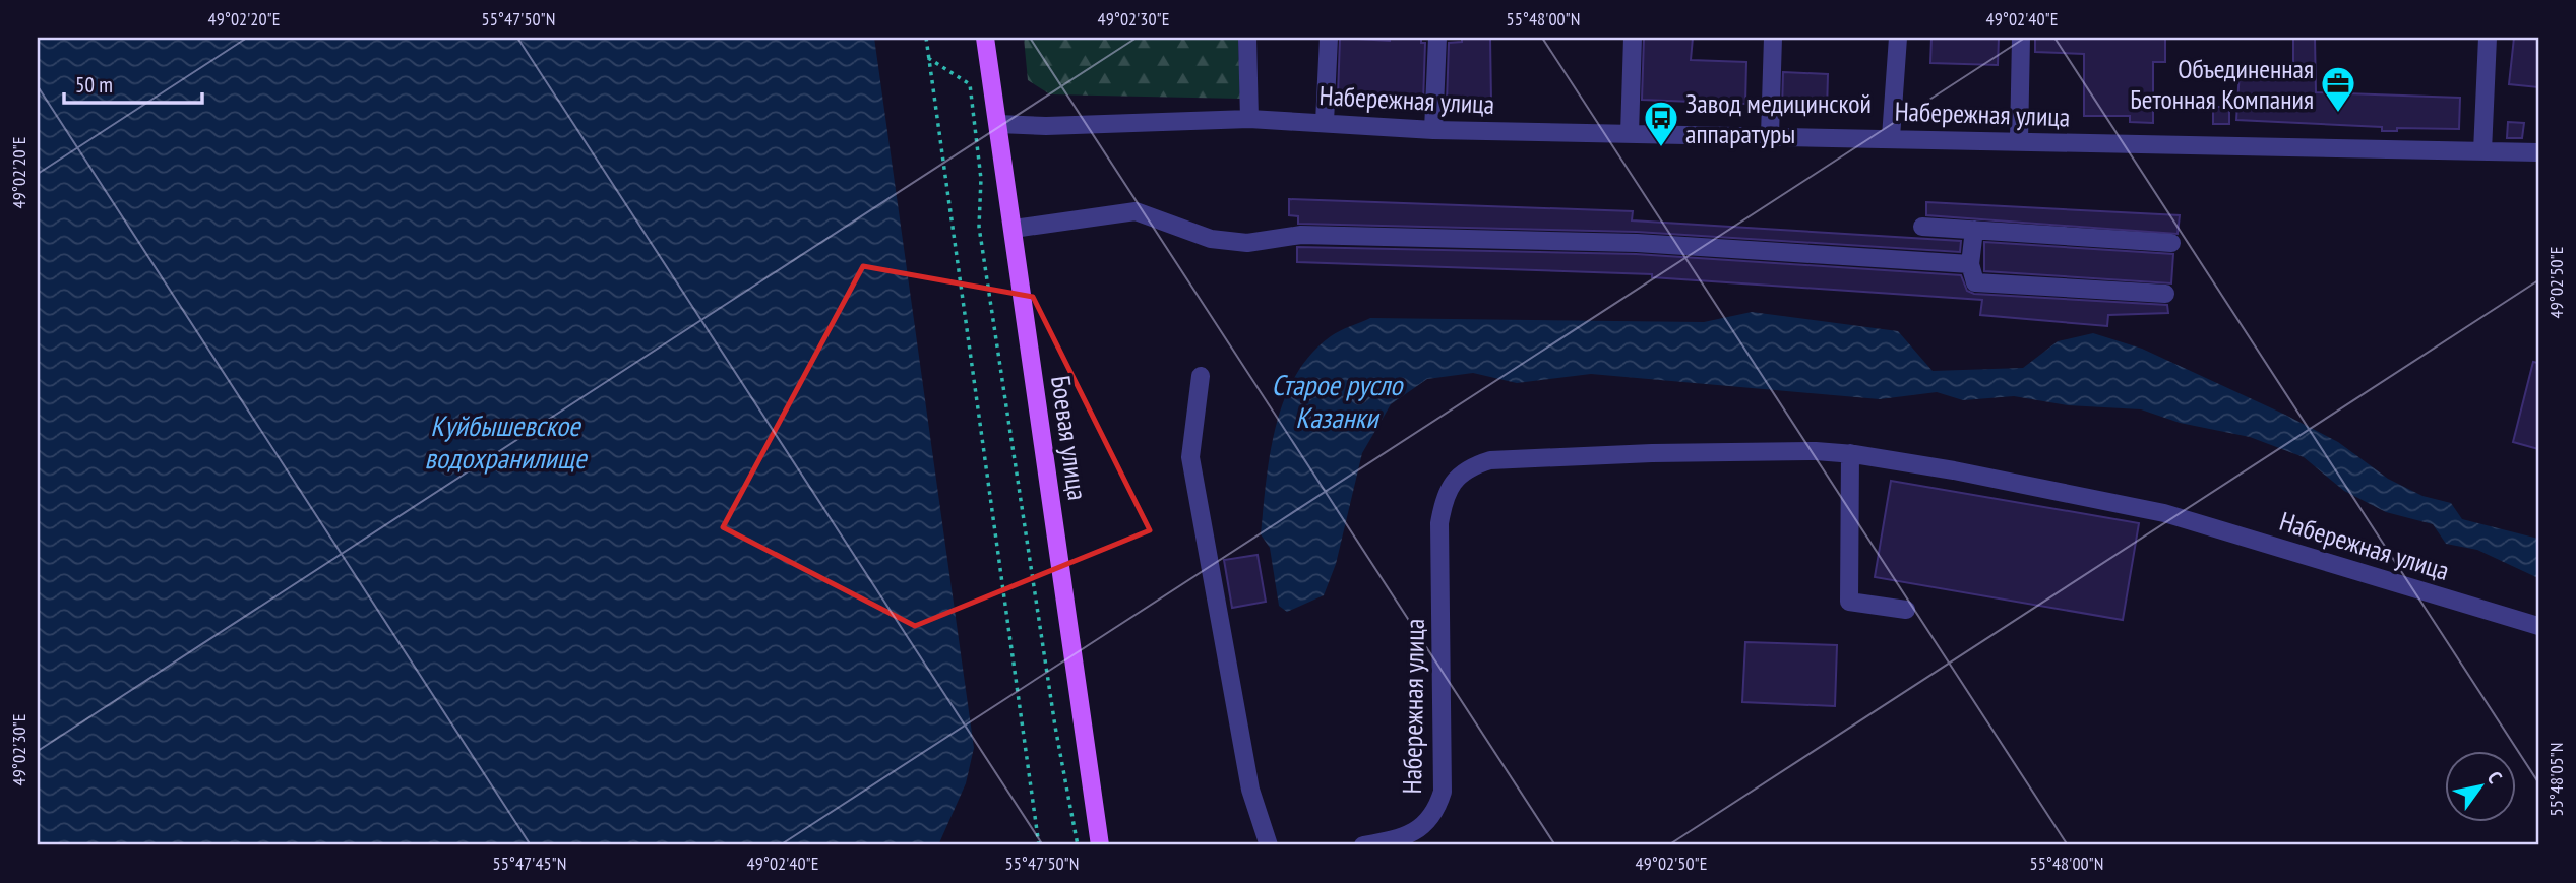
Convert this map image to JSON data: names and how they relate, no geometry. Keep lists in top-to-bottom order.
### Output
{
  "streets": {
    "main road": ["Боевая улица"],
    "street": ["Набережная улица"]
  },
  "crossings": [
    ["Набережная улица", "Боевая улица"]
  ],
  "water": ["Старое русло Казанки", "Куйбышевское водохранилище"],
  "places": {
    "office": ["Объединенная Бетонная Компания"],
    "bus stop": ["Завод медицинской аппаратуры"]
  },
  "scale_bar": "50 m",
  "north": "top right",
  "coordinates": [
    "49°02'20\"E",
    "55°47'50\"N",
    "49°02'30\"E",
    "55°48'00\"N",
    "49°02'40\"E",
    "49°02'50\"E",
    "55°48'05\"N",
    "55°47'45\"N"
  ]
}
